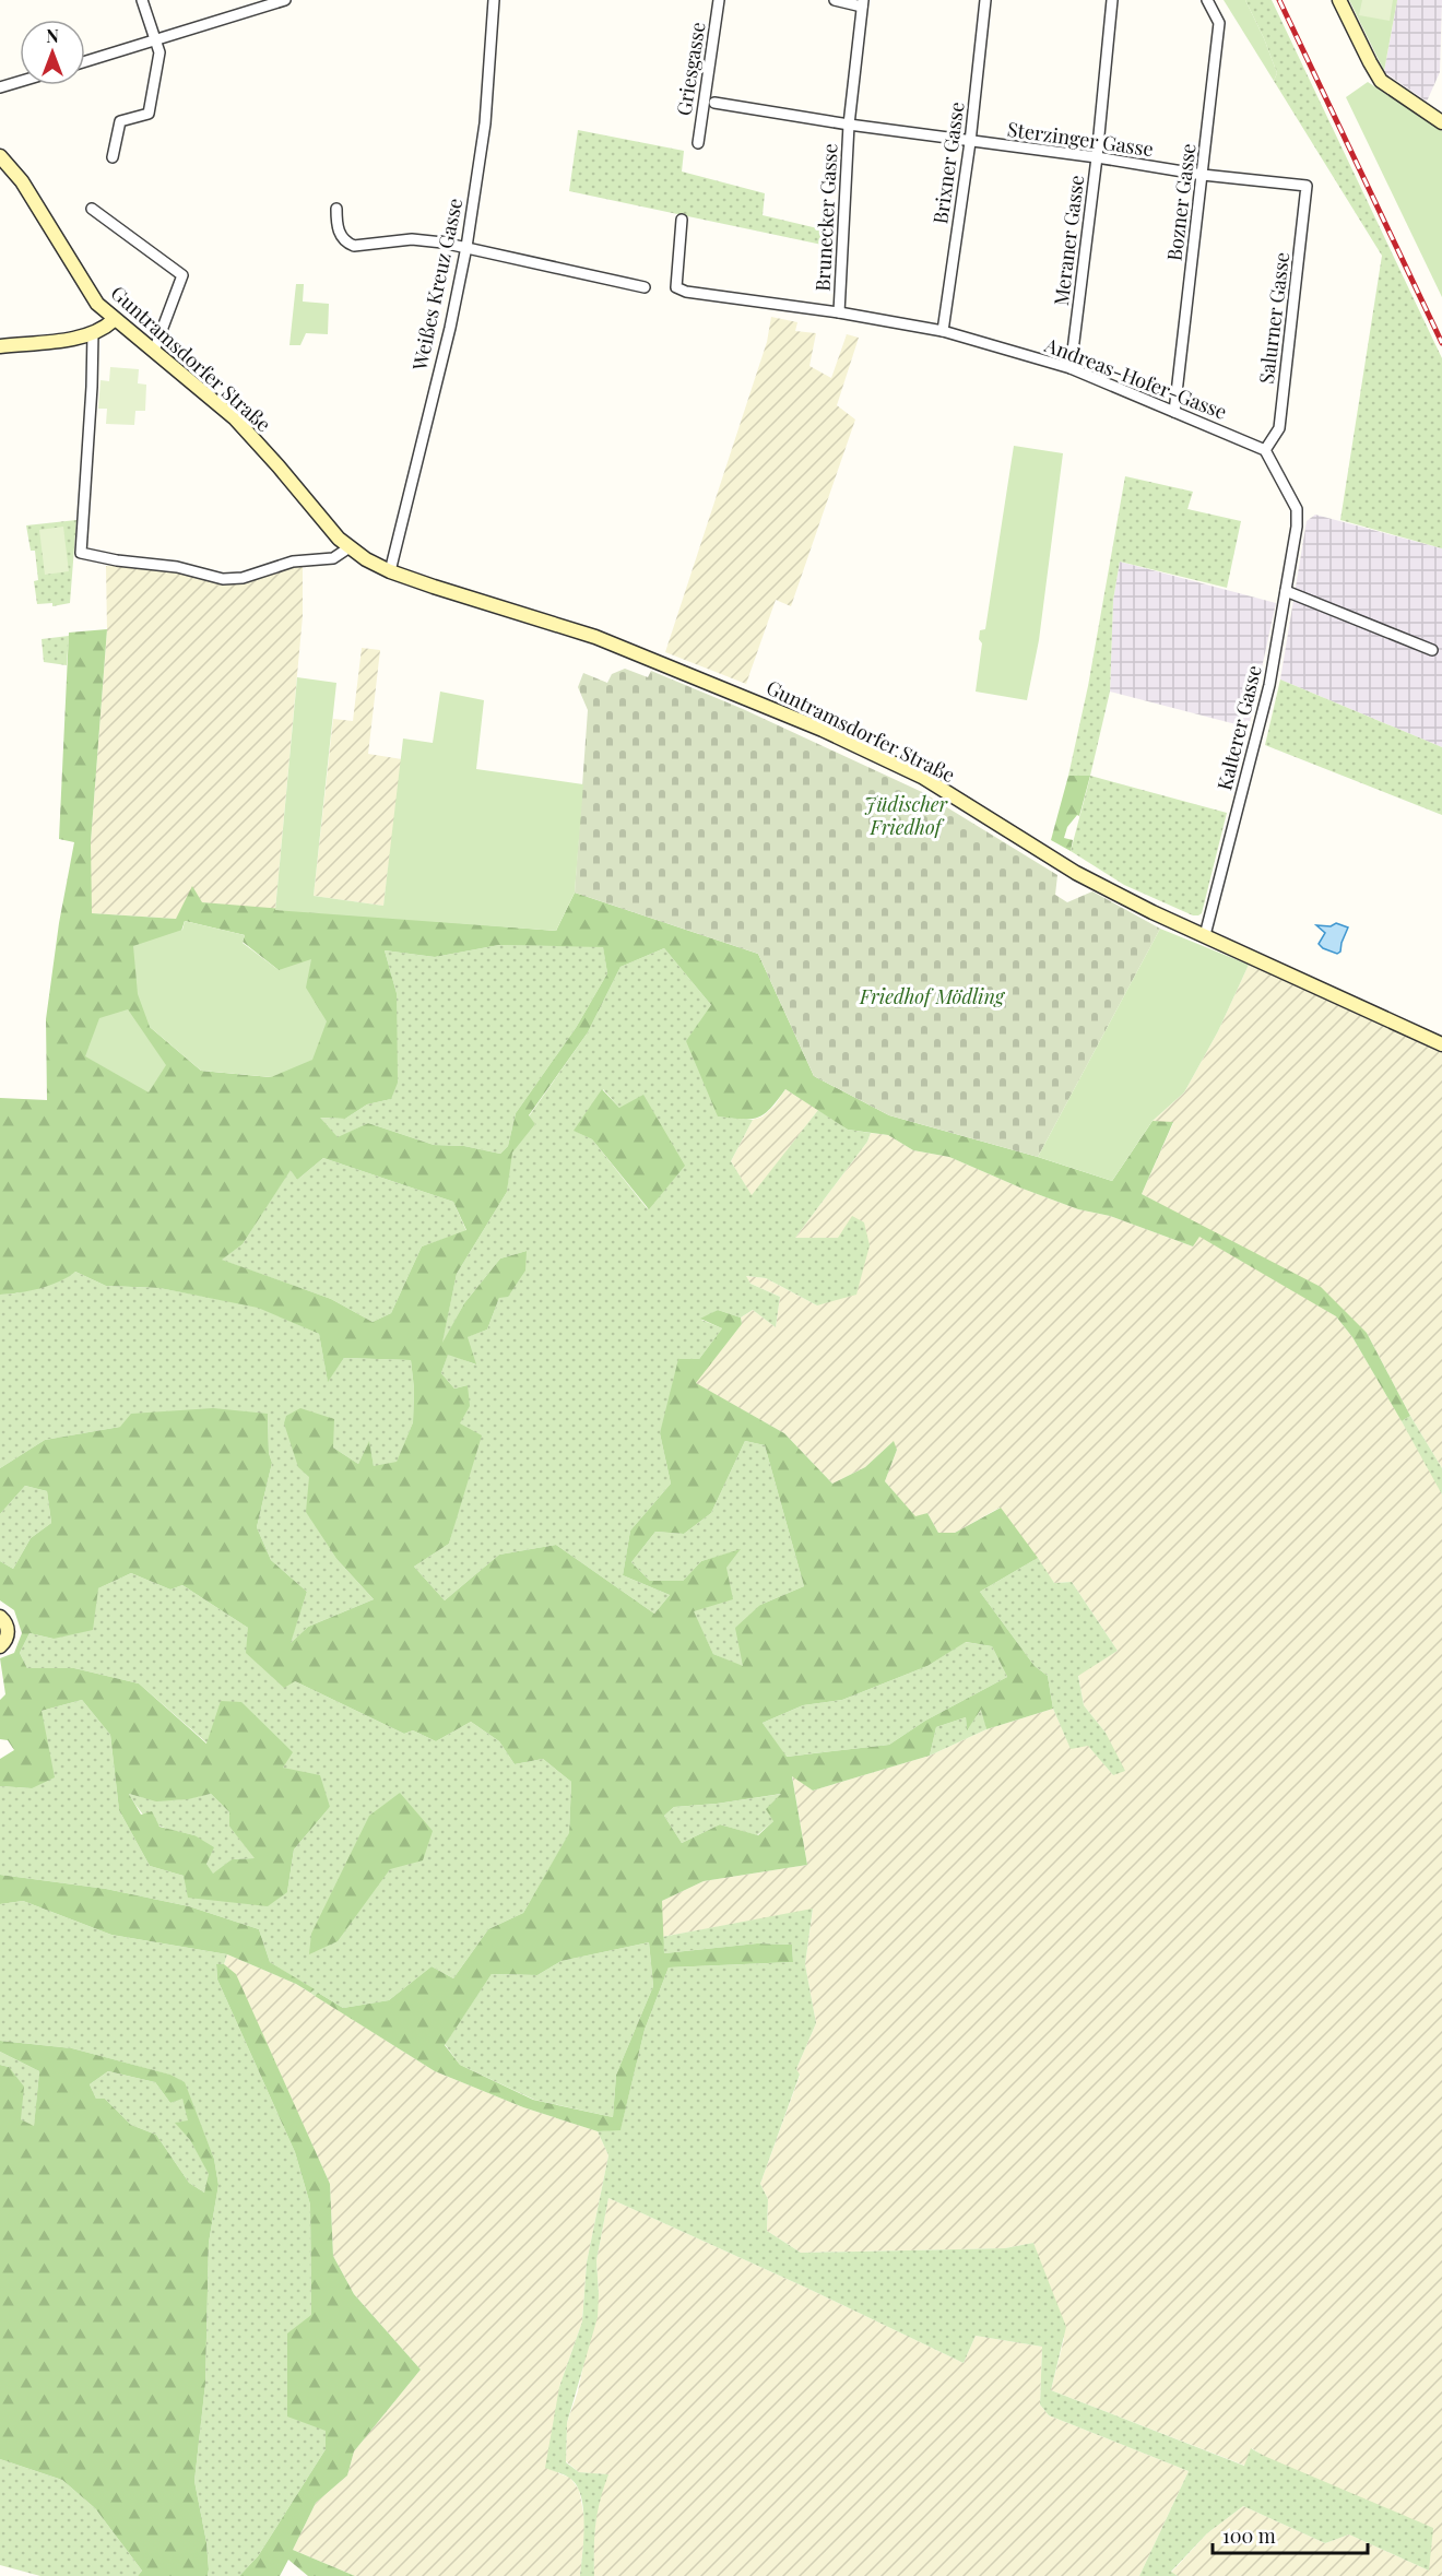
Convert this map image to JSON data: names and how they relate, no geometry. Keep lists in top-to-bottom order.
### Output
{
  "streets": {
    "street": [
      "Griesgasse",
      "Sterzinger Gasse",
      "Brixner Gasse",
      "Bozner Gasse",
      "Brunecker Gasse",
      "Meraner Gasse",
      "Weißes Kreuz Gasse",
      "Salurner Gasse",
      "Guntramsdorfer Straße",
      "Andreas-Hofer-Gasse",
      "Kalterer Gasse"
    ]
  },
  "crossings": [
    ["Sterzinger Gasse", "Brixner Gasse"],
    ["Sterzinger Gasse", "Bozner Gasse"],
    ["Sterzinger Gasse", "Brunecker Gasse"],
    ["Sterzinger Gasse", "Meraner Gasse"],
    ["Sterzinger Gasse", "Salurner Gasse"],
    ["Brixner Gasse", "Andreas-Hofer-Gasse"],
    ["Bozner Gasse", "Andreas-Hofer-Gasse"],
    ["Brunecker Gasse", "Andreas-Hofer-Gasse"],
    ["Meraner Gasse", "Andreas-Hofer-Gasse"],
    ["Weißes Kreuz Gasse", "Guntramsdorfer Straße"],
    ["Salurner Gasse", "Andreas-Hofer-Gasse"],
    ["Salurner Gasse", "Kalterer Gasse"],
    ["Guntramsdorfer Straße", "Kalterer Gasse"],
    ["Andreas-Hofer-Gasse", "Kalterer Gasse"]
  ],
  "parks": ["Jüdischer Friedhof", "Friedhof Mödling"],
  "scale_bar": "100 m",
  "north": "top"
}
